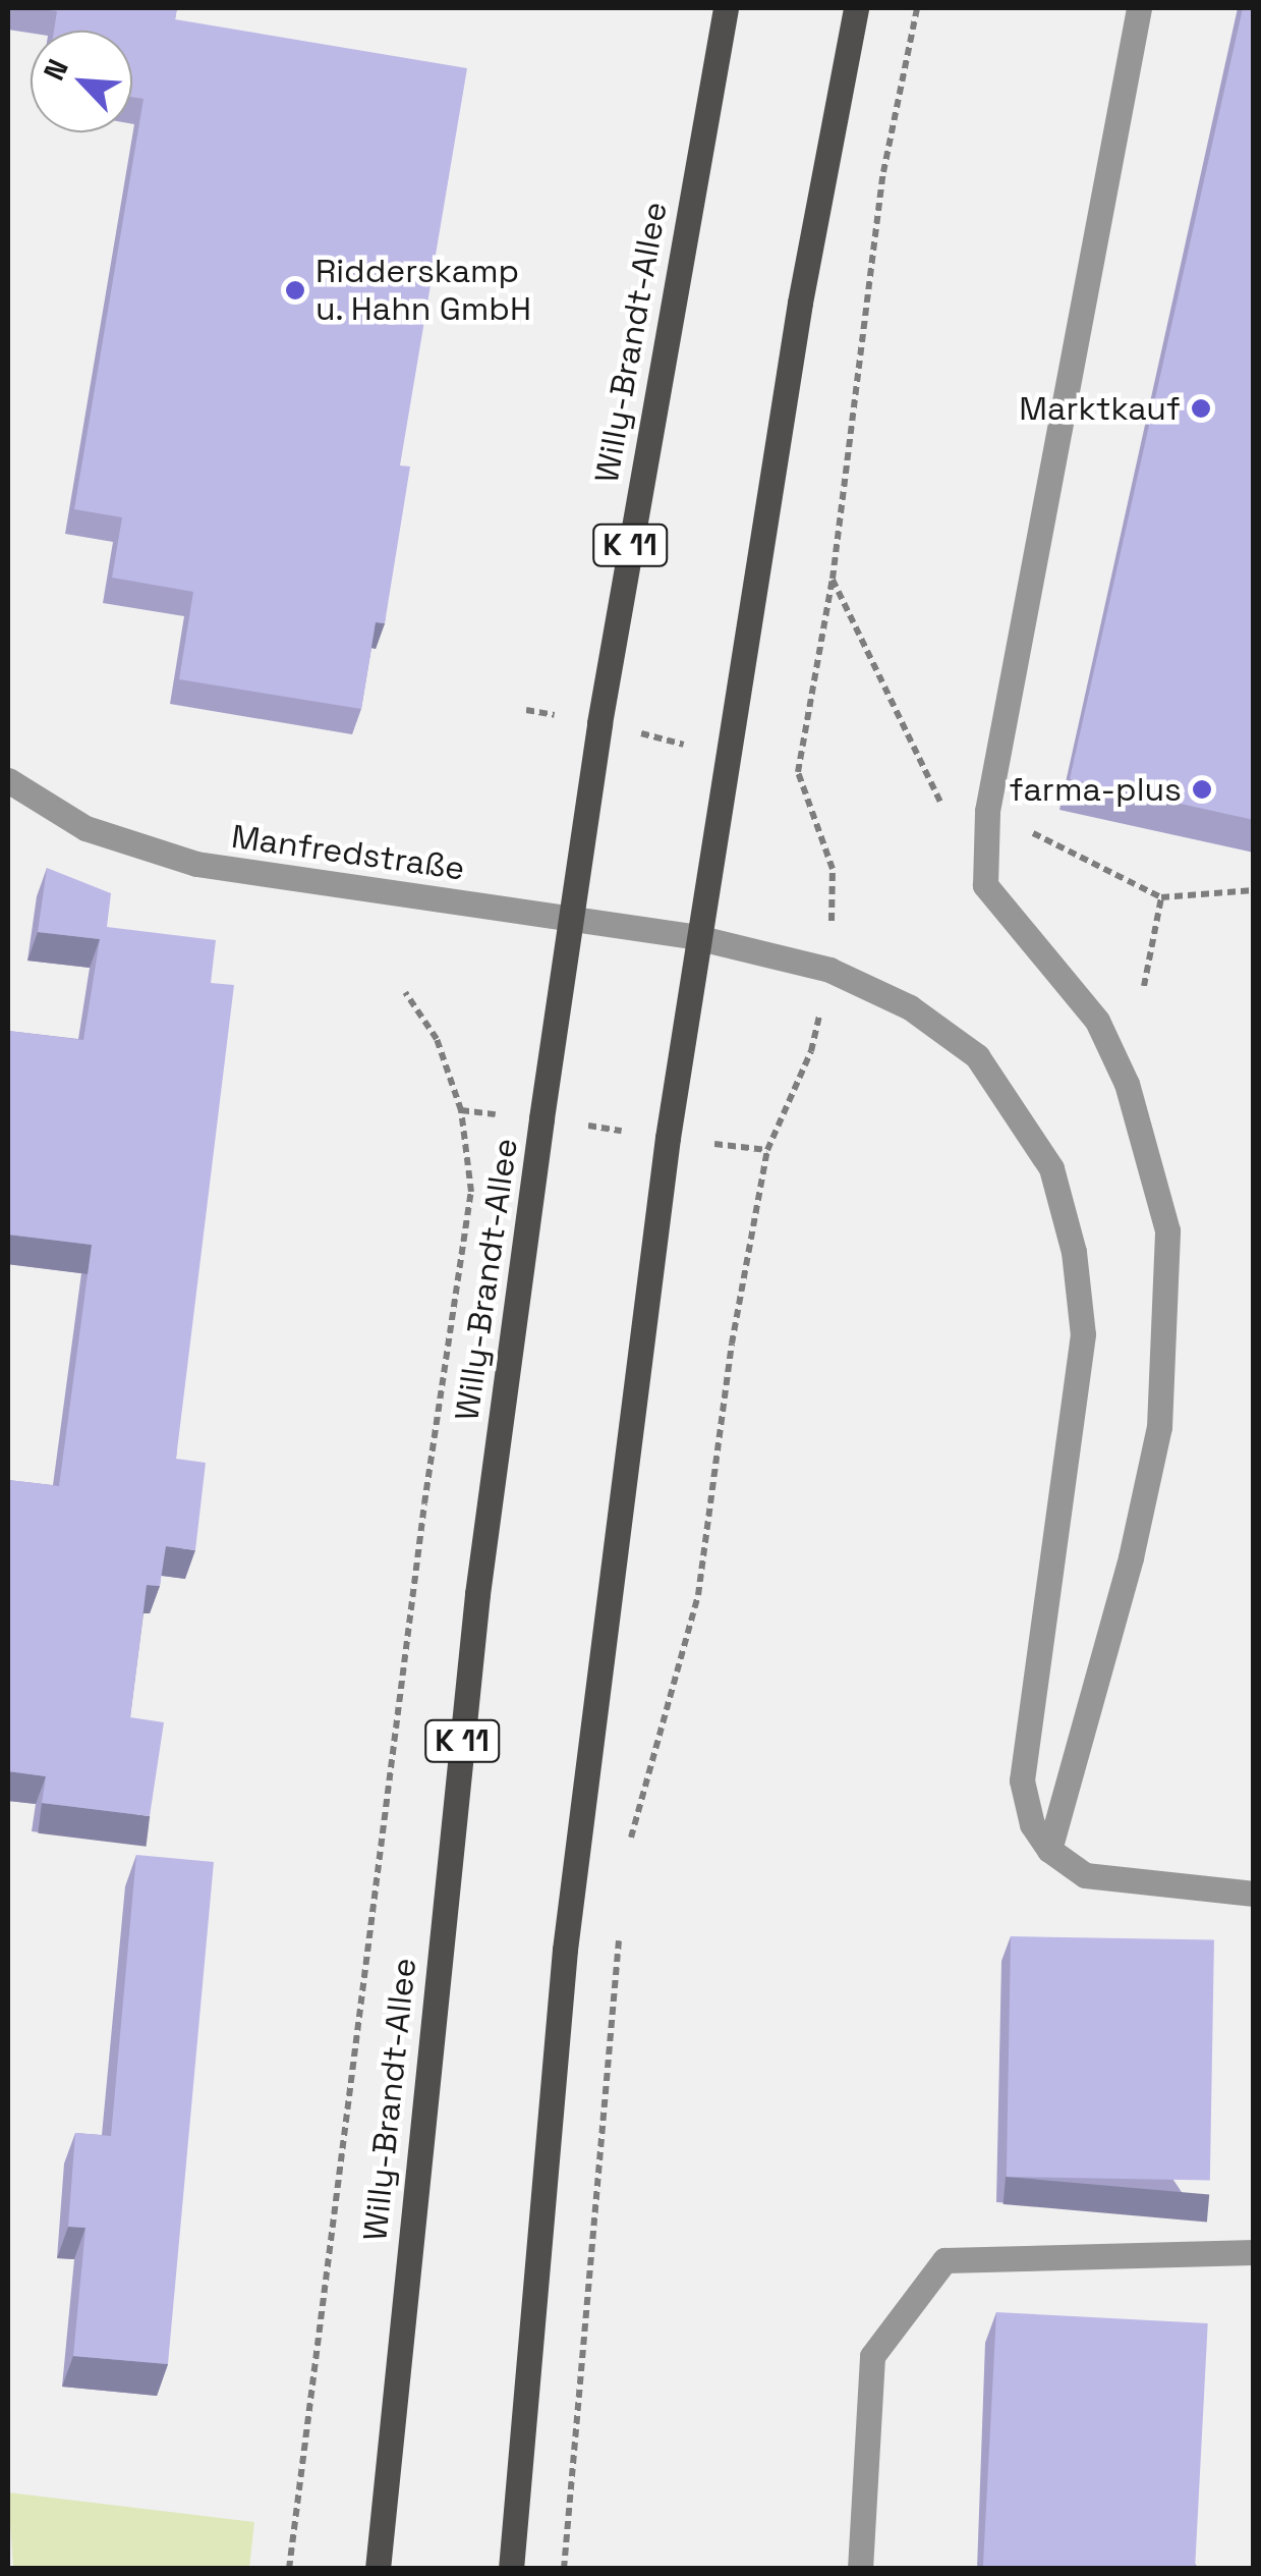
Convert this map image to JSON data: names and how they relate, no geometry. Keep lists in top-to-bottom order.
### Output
{
  "streets": {
    "main road": ["Willy-Brandt-Allee", "K 11"],
    "street": ["Manfredstraße"]
  },
  "crossings": [
    ["Willy-Brandt-Allee", "Manfredstraße"]
  ],
  "places": ["Ridderskamp u. Hahn GmbH", "Marktkauf", "farma-plus"],
  "north": "top left"
}
